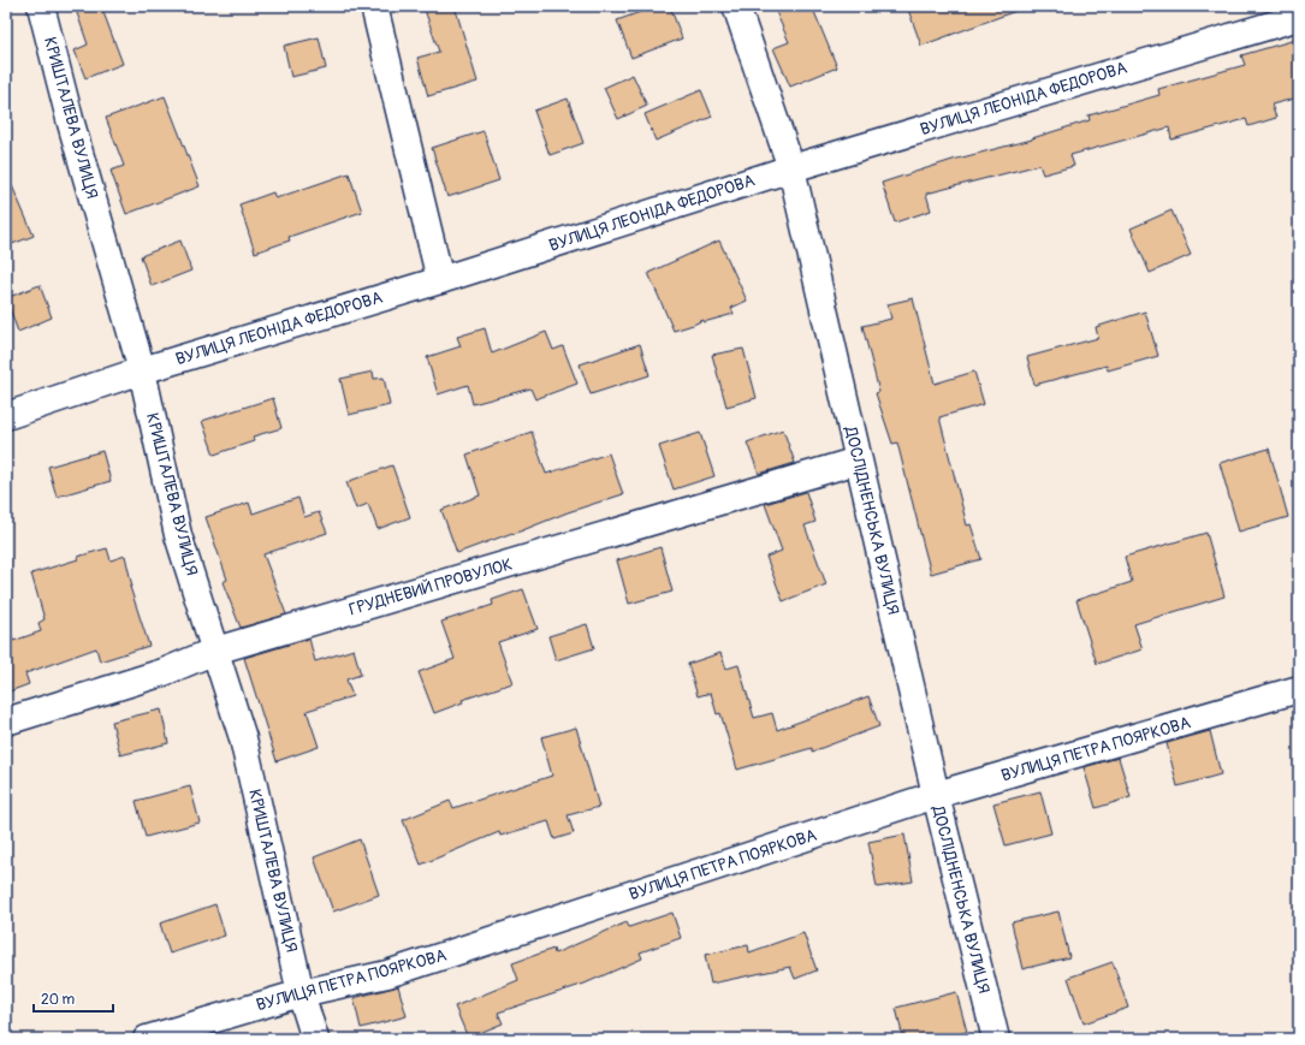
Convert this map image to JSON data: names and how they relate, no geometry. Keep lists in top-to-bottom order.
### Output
{
  "streets": {
    "street": [
      "ВУЛИЦЯ ЛЕОНІДА ФЕДОРОВА",
      "КРИШТАЛЕВА ВУЛИЦЯ",
      "ДОСЛІДНЕНСЬКА ВУЛИЦЯ",
      "ГРУДНЕВИЙ ПРОВУЛОК",
      "ВУЛИЦЯ ПЕТРА ПОЯРКОВА"
    ]
  },
  "crossings": [
    ["ВУЛИЦЯ ЛЕОНІДА ФЕДОРОВА", "КРИШТАЛЕВА ВУЛИЦЯ"],
    ["ВУЛИЦЯ ЛЕОНІДА ФЕДОРОВА", "ДОСЛІДНЕНСЬКА ВУЛИЦЯ"],
    ["КРИШТАЛЕВА ВУЛИЦЯ", "ГРУДНЕВИЙ ПРОВУЛОК"],
    ["КРИШТАЛЕВА ВУЛИЦЯ", "ВУЛИЦЯ ПЕТРА ПОЯРКОВА"],
    ["ДОСЛІДНЕНСЬКА ВУЛИЦЯ", "ГРУДНЕВИЙ ПРОВУЛОК"],
    ["ДОСЛІДНЕНСЬКА ВУЛИЦЯ", "ВУЛИЦЯ ПЕТРА ПОЯРКОВА"]
  ],
  "scale_bar": "20 m"
}
